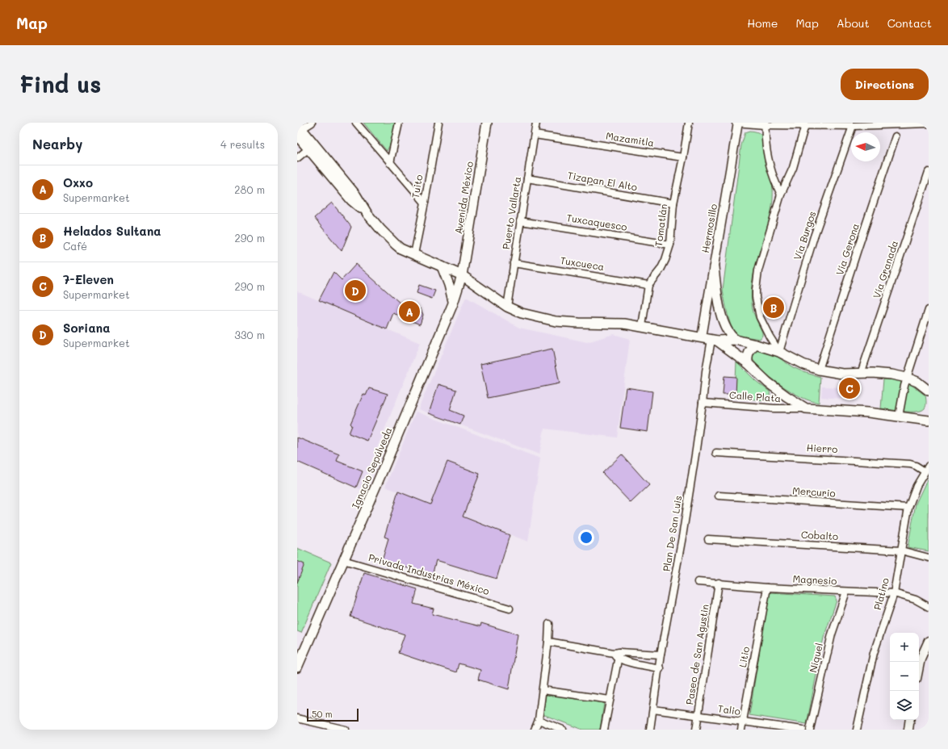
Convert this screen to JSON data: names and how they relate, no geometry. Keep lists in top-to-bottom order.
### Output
{
  "streets": {
    "main road": ["Avenida México", "Ignacio Sepúlveda"],
    "street": [
      "Mazamitla",
      "Tizapan El Alto",
      "Tuito",
      "Puerto Vallarta",
      "Tuxcaquesco",
      "Tomatlán",
      "Hermosillo",
      "Vía Burgos",
      "Vía Gerona",
      "Tuxcueca",
      "Vía Granada",
      "Calle Plata",
      "Hierro",
      "Mercurio",
      "Plan De San Luis",
      "Cobalto",
      "Privada Industrias México",
      "Magnesio",
      "Platino",
      "Paseo de San Agustin",
      "Litio",
      "Níquel",
      "Talio"
    ]
  },
  "crossings": [
    ["Mazamitla", "Puerto Vallarta"],
    ["Mazamitla", "Tomatlán"],
    ["Tizapan El Alto", "Puerto Vallarta"],
    ["Tizapan El Alto", "Tomatlán"],
    ["Avenida México", "Ignacio Sepúlveda"],
    ["Puerto Vallarta", "Tuxcaquesco"],
    ["Puerto Vallarta", "Tuxcueca"],
    ["Tuxcaquesco", "Tomatlán"],
    ["Tomatlán", "Tuxcueca"],
    ["Calle Plata", "Plan De San Luis"],
    ["Hierro", "Platino"],
    ["Ignacio Sepúlveda", "Privada Industrias México"],
    ["Mercurio", "Platino"],
    ["Plan De San Luis", "Talio"],
    ["Cobalto", "Platino"],
    ["Magnesio", "Platino"],
    ["Magnesio", "Paseo de San Agustin"],
    ["Magnesio", "Litio"],
    ["Magnesio", "Níquel"],
    ["Paseo de San Agustin", "Talio"],
    ["Litio", "Talio"]
  ],
  "scale_bar": "50 m",
  "north": "left",
  "page": {
    "header": "Map",
    "nav": [
      "Home",
      "Map",
      "About",
      "Contact"
    ],
    "buttons": "Directions",
    "title": "Find us",
    "heading": ["Nearby", "4 results"],
    "list": [
      {
        "mark": "A",
        "name": "Oxxo",
        "note": "Supermarket",
        "value": "280 m"
      },
      {
        "mark": "B",
        "name": "Helados Sultana",
        "note": "Café",
        "value": "290 m"
      },
      {
        "mark": "C",
        "name": "7-Eleven",
        "note": "Supermarket",
        "value": "290 m"
      },
      {
        "mark": "D",
        "name": "Soriana",
        "note": "Supermarket",
        "value": "330 m"
      }
    ],
    "pins": [
      "D",
      "B",
      "A",
      "C"
    ],
    "map_buttons": ["+", "−"],
    "scale": "50 m"
  }
}
